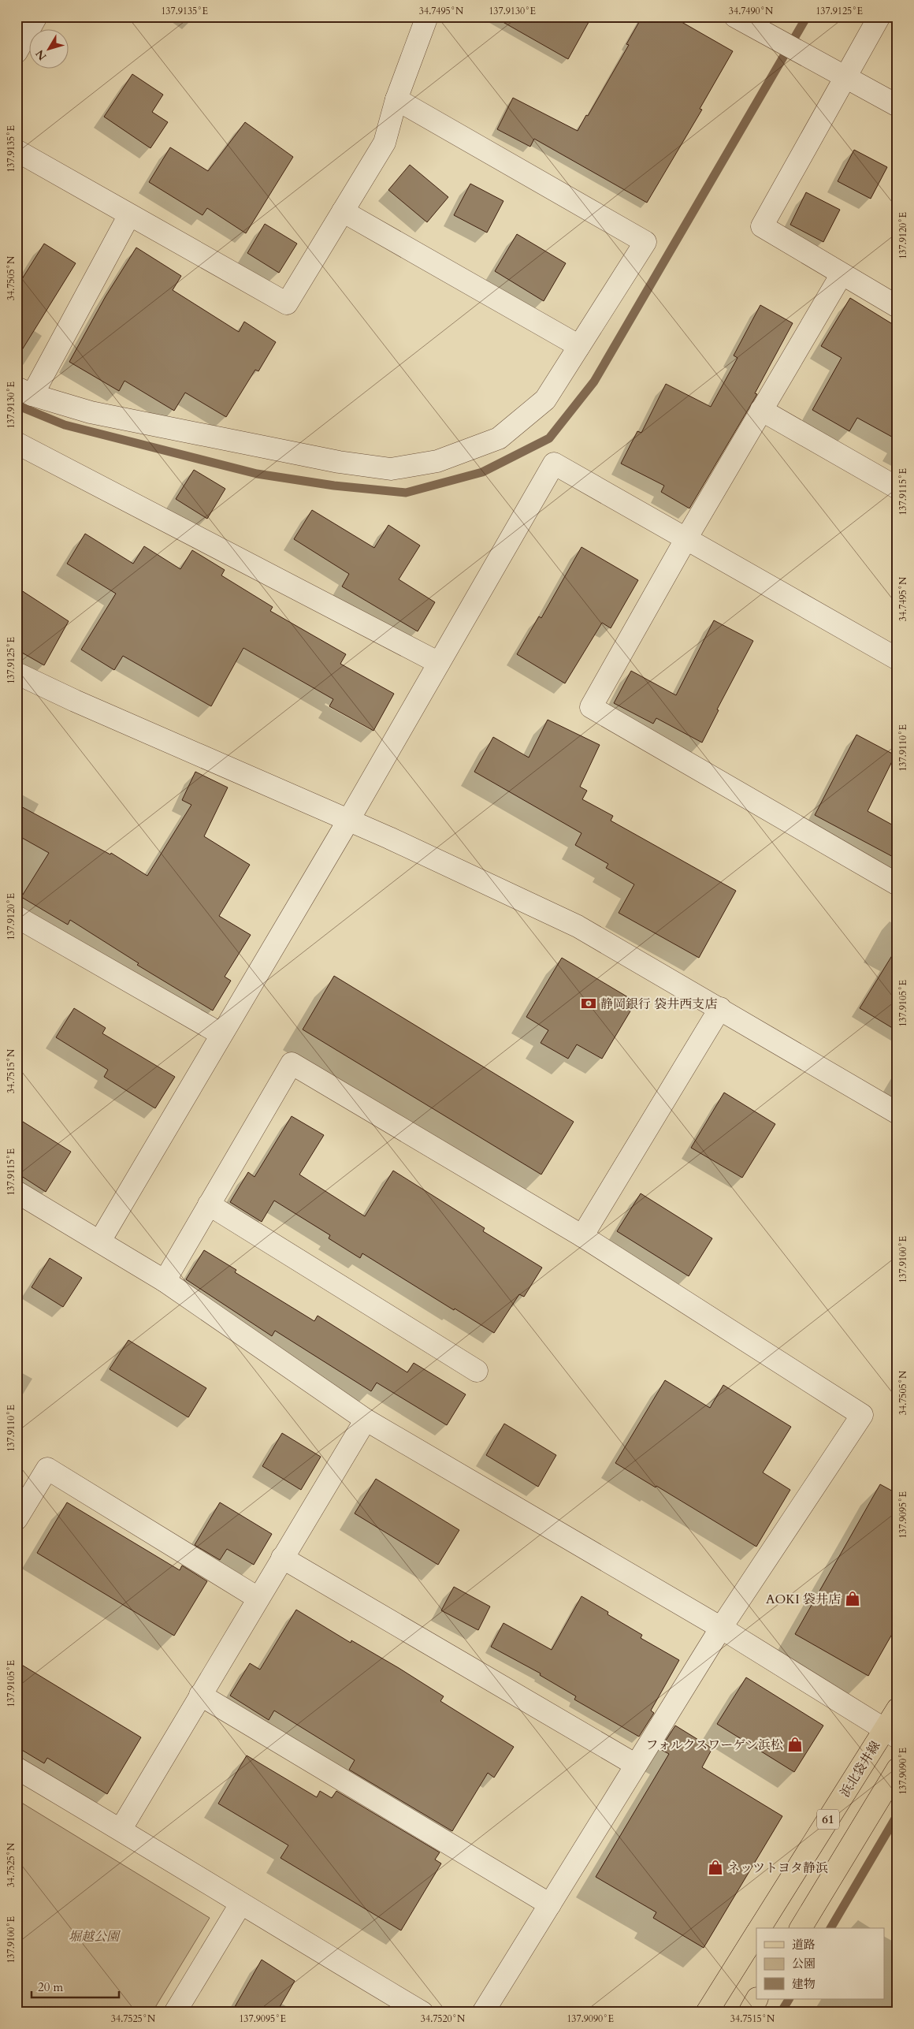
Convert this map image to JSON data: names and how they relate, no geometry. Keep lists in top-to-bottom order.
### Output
{
  "streets": {
    "main road": ["浜北袋井線", "61"]
  },
  "parks": ["堀越公園"],
  "places": {
    "bank": ["静岡銀行 袋井西支店"],
    "shop": ["AOKI 袋井店", "フォルクスワーゲン浜松", "ネッツトヨタ静浜"]
  },
  "legend": ["道路", "公園", "建物"],
  "scale_bar": "20 m",
  "north": "bottom left",
  "coordinates": [
    "137.9135°E",
    "34.7495°N",
    "137.9130°E",
    "34.7490°N",
    "137.9125°E",
    "137.9120°E",
    "34.7505°N",
    "137.9115°E",
    "137.9110°E",
    "137.9105°E",
    "34.7515°N",
    "137.9100°E",
    "137.9095°E",
    "137.9090°E",
    "34.7525°N",
    "34.7520°N"
  ]
}
